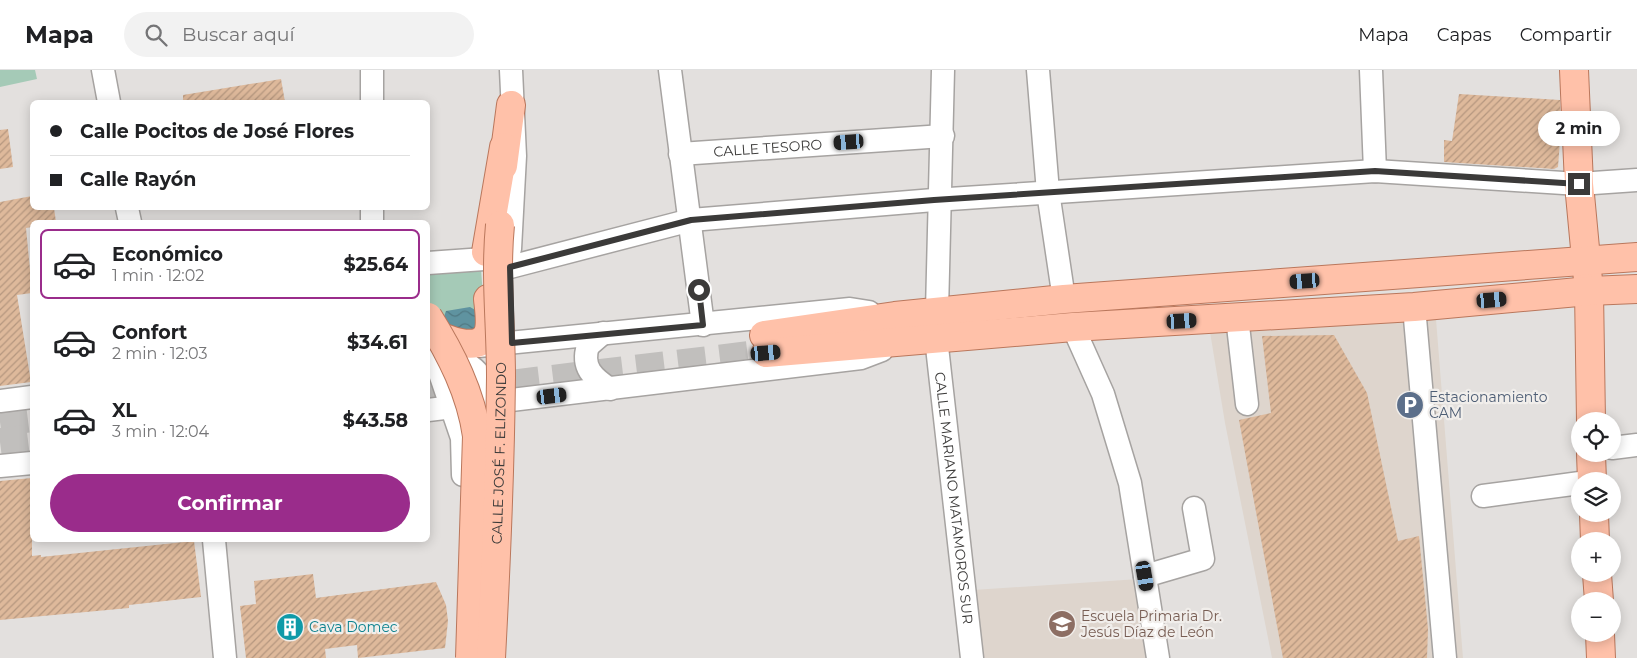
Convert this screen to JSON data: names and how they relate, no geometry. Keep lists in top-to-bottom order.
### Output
{
  "streets": {
    "main road": ["CALLE JOSÉ F. ELIZONDO"],
    "street": ["CALLE TESORO", "CALLE MARIANO MATAMOROS SUR"]
  },
  "places": {
    "parking": ["Estacionamiento CAM"],
    "school or university": ["Escuela Primaria Dr. Jesús Díaz de León"],
    "building": ["Cava Domec"]
  },
  "page": {
    "header": "Mapa",
    "search": "Buscar aquí",
    "nav": ["Mapa", "Capas", "Compartir"],
    "banner": ["Calle Pocitos de José Flores", "Calle Rayón"],
    "bubble": "2 min",
    "list": [
      {
        "name": "Económico",
        "note": "1 min · 12:02",
        "value": "$25.64"
      },
      {
        "name": "Confort",
        "note": "2 min · 12:03",
        "value": "$34.61"
      },
      {
        "name": "XL",
        "note": "3 min · 12:04",
        "value": "$43.58"
      }
    ],
    "map_buttons": ["+", "−"],
    "buttons": "Confirmar"
  }
}
